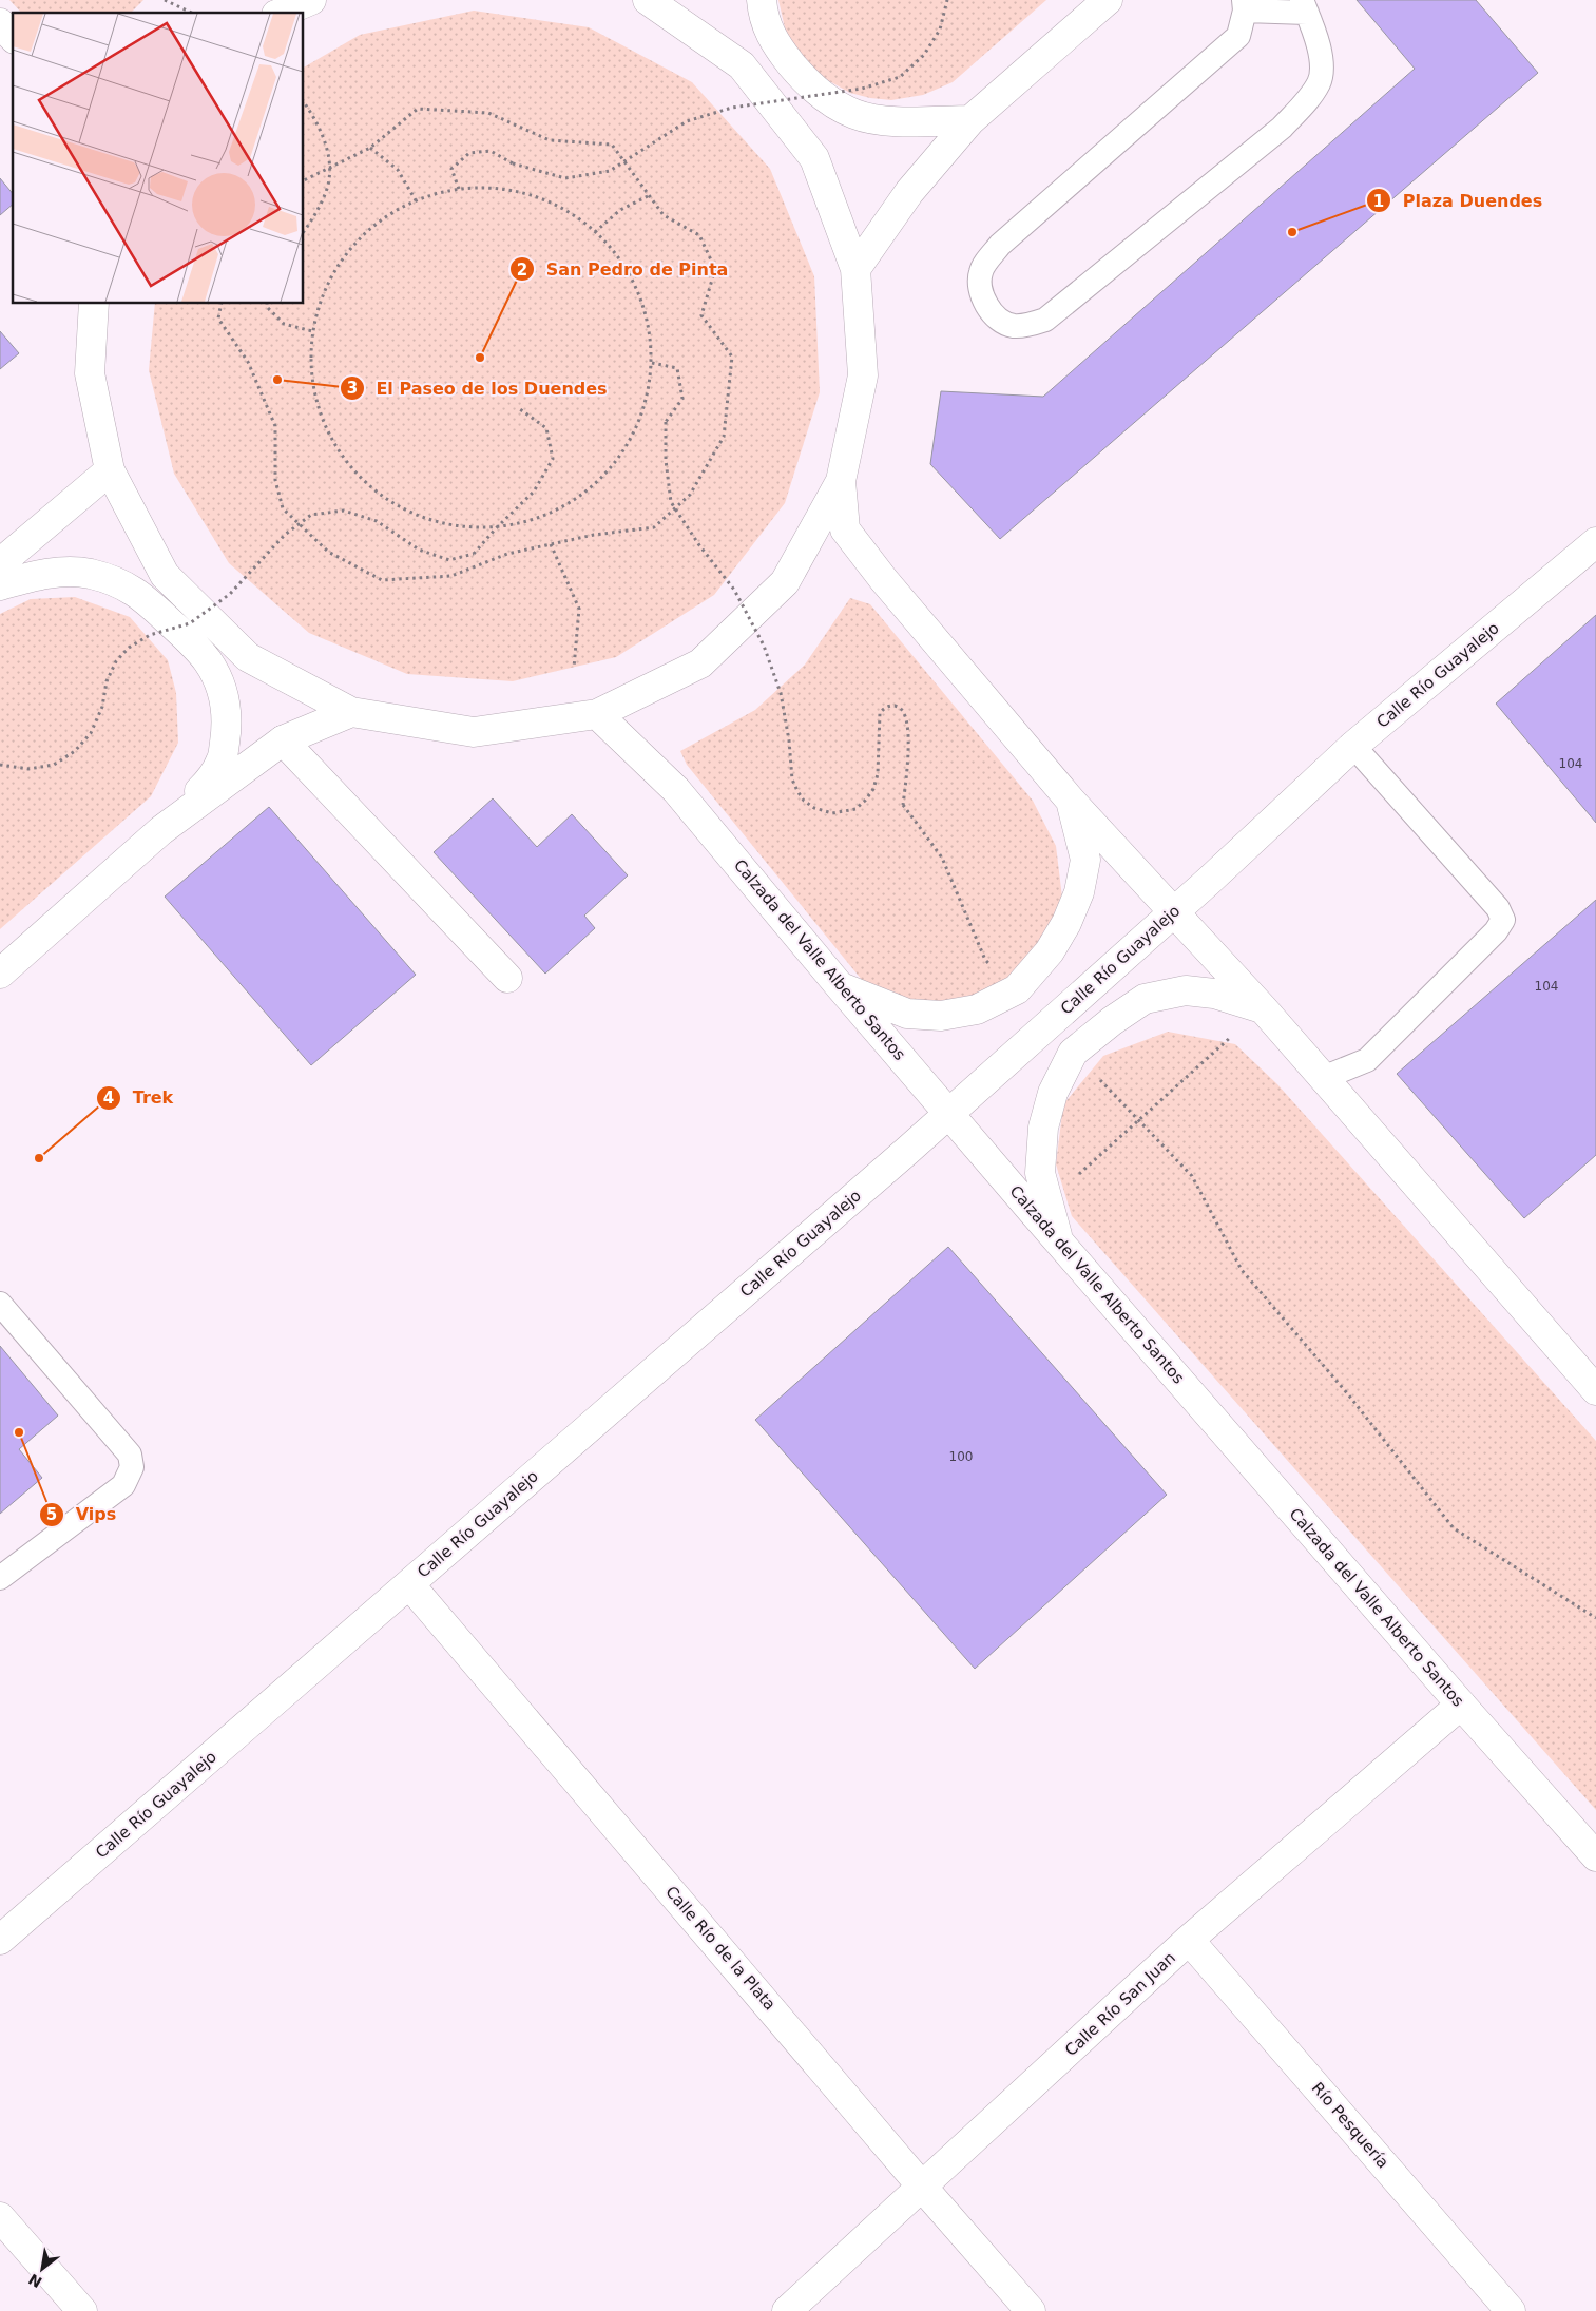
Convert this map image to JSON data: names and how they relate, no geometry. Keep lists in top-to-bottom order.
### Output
{
  "streets": {
    "main road": [
      "Calle Río Guayalejo",
      "Calzada del Valle Alberto Santos",
      "Calle Río de la Plata",
      "Calle Río San Juan",
      "Río Pesquería"
    ]
  },
  "crossings": [
    ["Calle Río Guayalejo", "Calzada del Valle Alberto Santos"],
    ["Calle Río Guayalejo", "Calle Río de la Plata"],
    ["Calzada del Valle Alberto Santos", "Calle Río San Juan"],
    ["Calle Río de la Plata", "Calle Río San Juan"],
    ["Calle Río San Juan", "Río Pesquería"]
  ],
  "places": [
    "Plaza Duendes",
    "San Pedro de Pinta",
    "El Paseo de los Duendes",
    "Trek",
    "Vips"
  ],
  "house_numbers": ["104", "104", "100"],
  "north": "bottom left"
}
